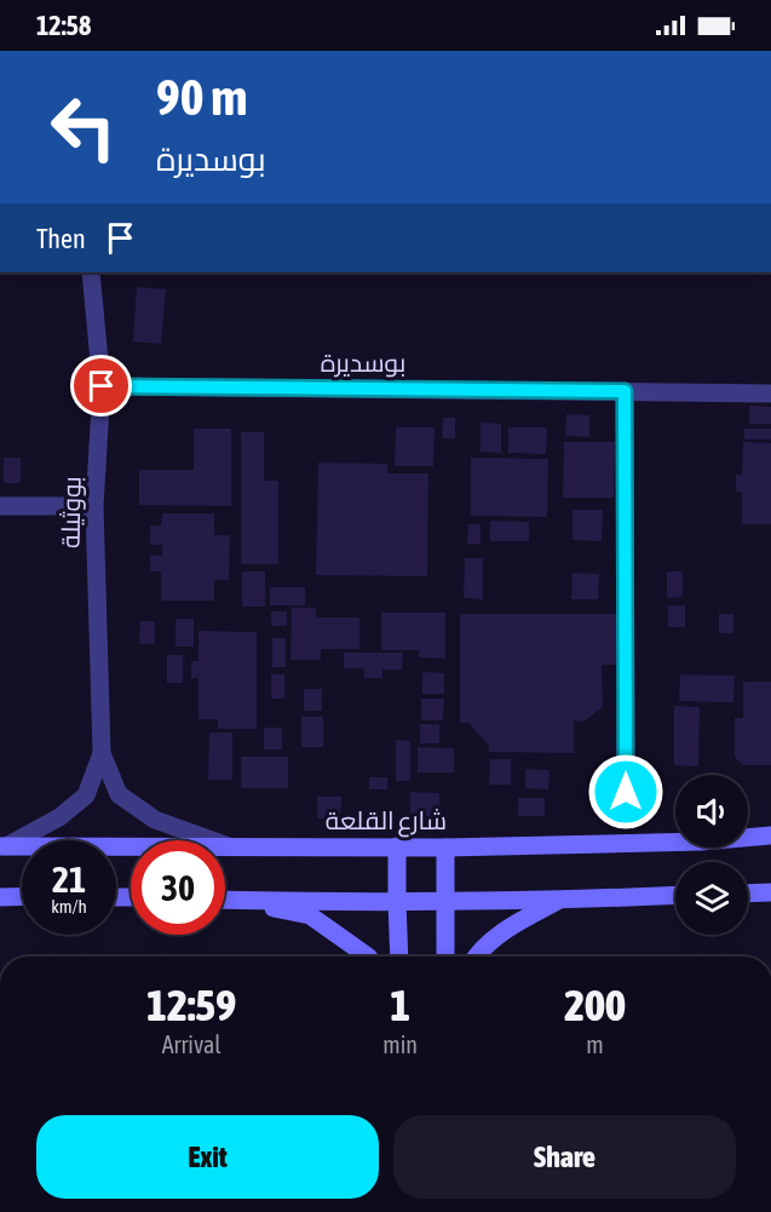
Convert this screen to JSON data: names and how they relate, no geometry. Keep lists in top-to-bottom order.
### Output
{
  "streets": {
    "main road": ["شارع القلعة"],
    "street": ["بوسديرة", "بووثيلة"]
  },
  "crossings": [
    ["بوسديرة", "بووثيلة"],
    ["بووثيلة", "شارع القلعة"]
  ],
  "page": {
    "status": "12:58",
    "turn": ["90 m", "بوسديرة"],
    "then": "Then",
    "speed": "21 km/h",
    "limit": "30",
    "eta": [
      "12:59",
      "Arrival",
      "1",
      "min",
      "200",
      "m"
    ],
    "buttons": ["Exit", "Share"]
  }
}
